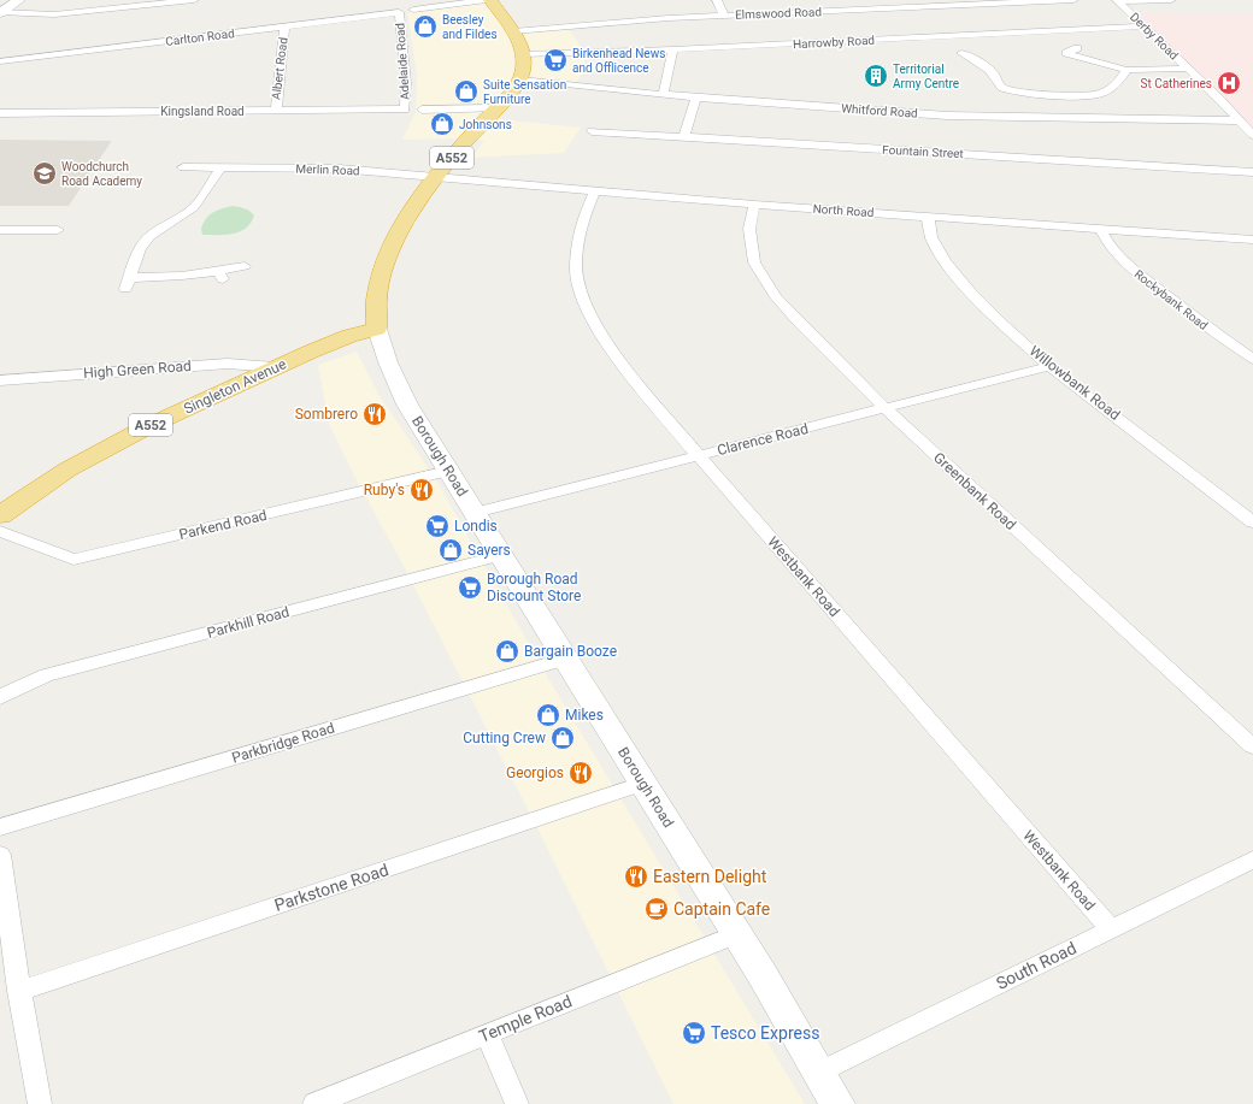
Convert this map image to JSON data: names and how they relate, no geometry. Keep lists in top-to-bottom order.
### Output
{
  "streets": {
    "highway": ["A552", "Singleton Avenue", "Borough Road"],
    "street": [
      "Elmswood Road",
      "Derby Road",
      "Carlton Road",
      "Harrowby Road",
      "Adelaide Road",
      "Albert Road",
      "Kingsland Road",
      "Whitford Road",
      "Fountain Street",
      "Merlin Road",
      "North Road",
      "Rockybank Road",
      "High Green Road",
      "Willowbank Road",
      "Clarence Road",
      "Greenbank Road",
      "Parkend Road",
      "Westbank Road",
      "Parkhill Road",
      "Parkbridge Road",
      "Parkstone Road",
      "South Road",
      "Temple Road"
    ]
  },
  "crossings": [
    ["Derby Road", "Harrowby Road"],
    ["Derby Road", "Whitford Road"],
    ["Carlton Road", "Adelaide Road"],
    ["Carlton Road", "Albert Road"],
    ["Adelaide Road", "Kingsland Road"],
    ["Albert Road", "Kingsland Road"],
    ["Whitford Road", "Borough Road"],
    ["Merlin Road", "North Road"],
    ["Merlin Road", "Borough Road"],
    ["North Road", "Rockybank Road"],
    ["North Road", "Willowbank Road"],
    ["North Road", "Borough Road"],
    ["North Road", "Greenbank Road"],
    ["North Road", "Westbank Road"],
    ["High Green Road", "Singleton Avenue"],
    ["Willowbank Road", "Clarence Road"],
    ["Singleton Avenue", "Borough Road"],
    ["Clarence Road", "Borough Road"],
    ["Clarence Road", "Greenbank Road"],
    ["Clarence Road", "Westbank Road"],
    ["Borough Road", "Parkend Road"],
    ["Borough Road", "Parkhill Road"],
    ["Borough Road", "Parkbridge Road"],
    ["Borough Road", "Parkstone Road"],
    ["Borough Road", "South Road"],
    ["Borough Road", "Temple Road"],
    ["Westbank Road", "South Road"]
  ],
  "places": {
    "shop": [
      "Beesley and Fildes",
      "Suite Sensation Furniture",
      "Johnsons",
      "Sayers",
      "Bargain Booze",
      "Mikes",
      "Cutting Crew"
    ],
    "supermarket": [
      "Birkenhead News and Offlicence",
      "Londis",
      "Borough Road Discount Store",
      "Tesco Express"
    ],
    "building": ["Territorial Army Centre"],
    "hospital": ["St Catherines"],
    "school or university": ["Woodchurch Road Academy"],
    "restaurant": [
      "Sombrero",
      "Ruby's",
      "Georgios",
      "Eastern Delight"
    ],
    "cafe": ["Captain Cafe"]
  }
}
